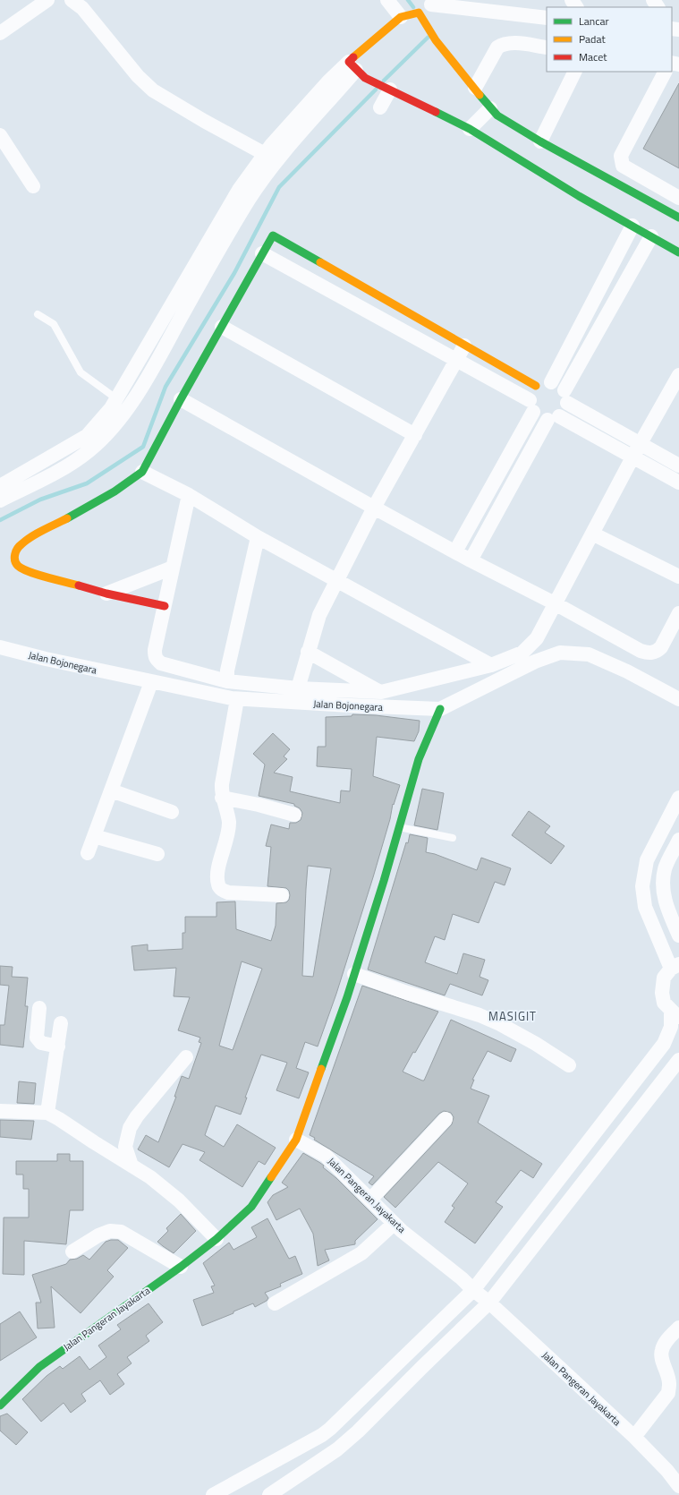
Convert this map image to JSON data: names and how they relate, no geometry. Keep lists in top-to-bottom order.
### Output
{
  "streets": {
    "street": ["Jalan Bojonegara", "Jalan Pangeran Jayakarta"]
  },
  "districts": ["MASIGIT"],
  "legend": ["Lancar", "Padat", "Macet"]
}
